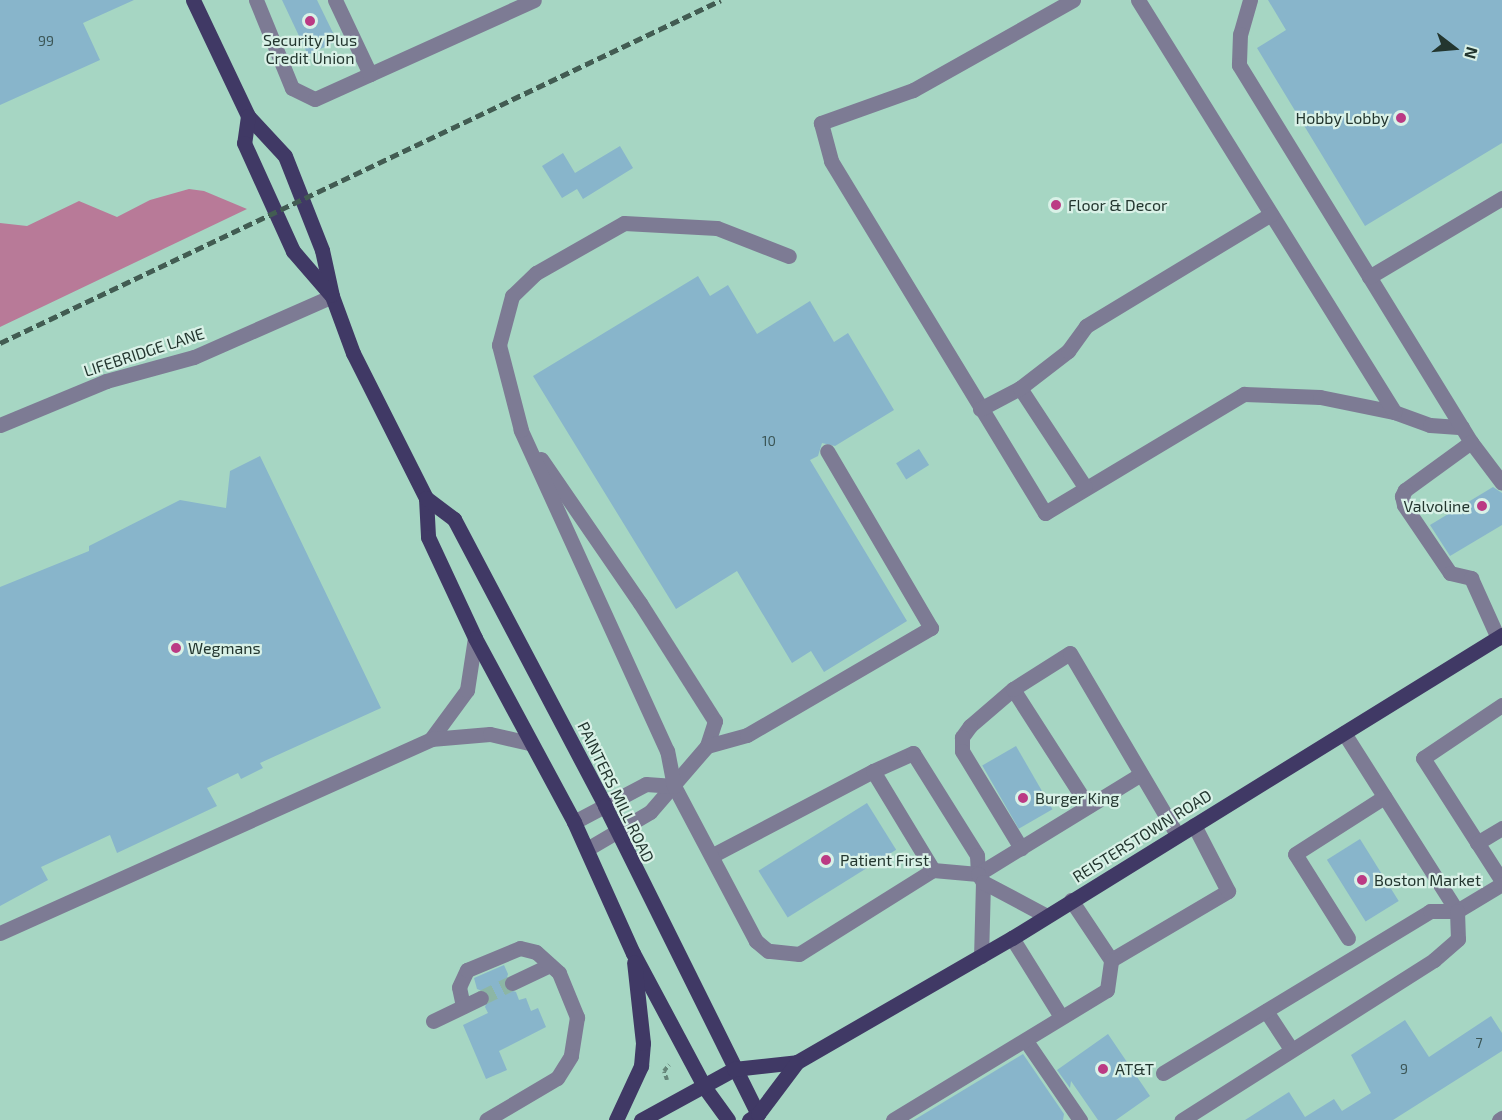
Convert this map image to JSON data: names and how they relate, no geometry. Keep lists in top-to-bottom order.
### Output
{
  "streets": {
    "main road": ["PAINTERS MILL ROAD", "REISTERSTOWN ROAD"],
    "street": ["LIFEBRIDGE LANE"]
  },
  "crossings": [
    ["LIFEBRIDGE LANE", "PAINTERS MILL ROAD"],
    ["PAINTERS MILL ROAD", "REISTERSTOWN ROAD"]
  ],
  "places": [
    "Security Plus Credit Union",
    "Hobby Lobby",
    "Floor & Decor",
    "Valvoline",
    "Wegmans",
    "Burger King",
    "Patient First",
    "Boston Market",
    "AT&T"
  ],
  "house_numbers": [
    "99",
    "10",
    "7",
    "9"
  ],
  "north": "right"
}
